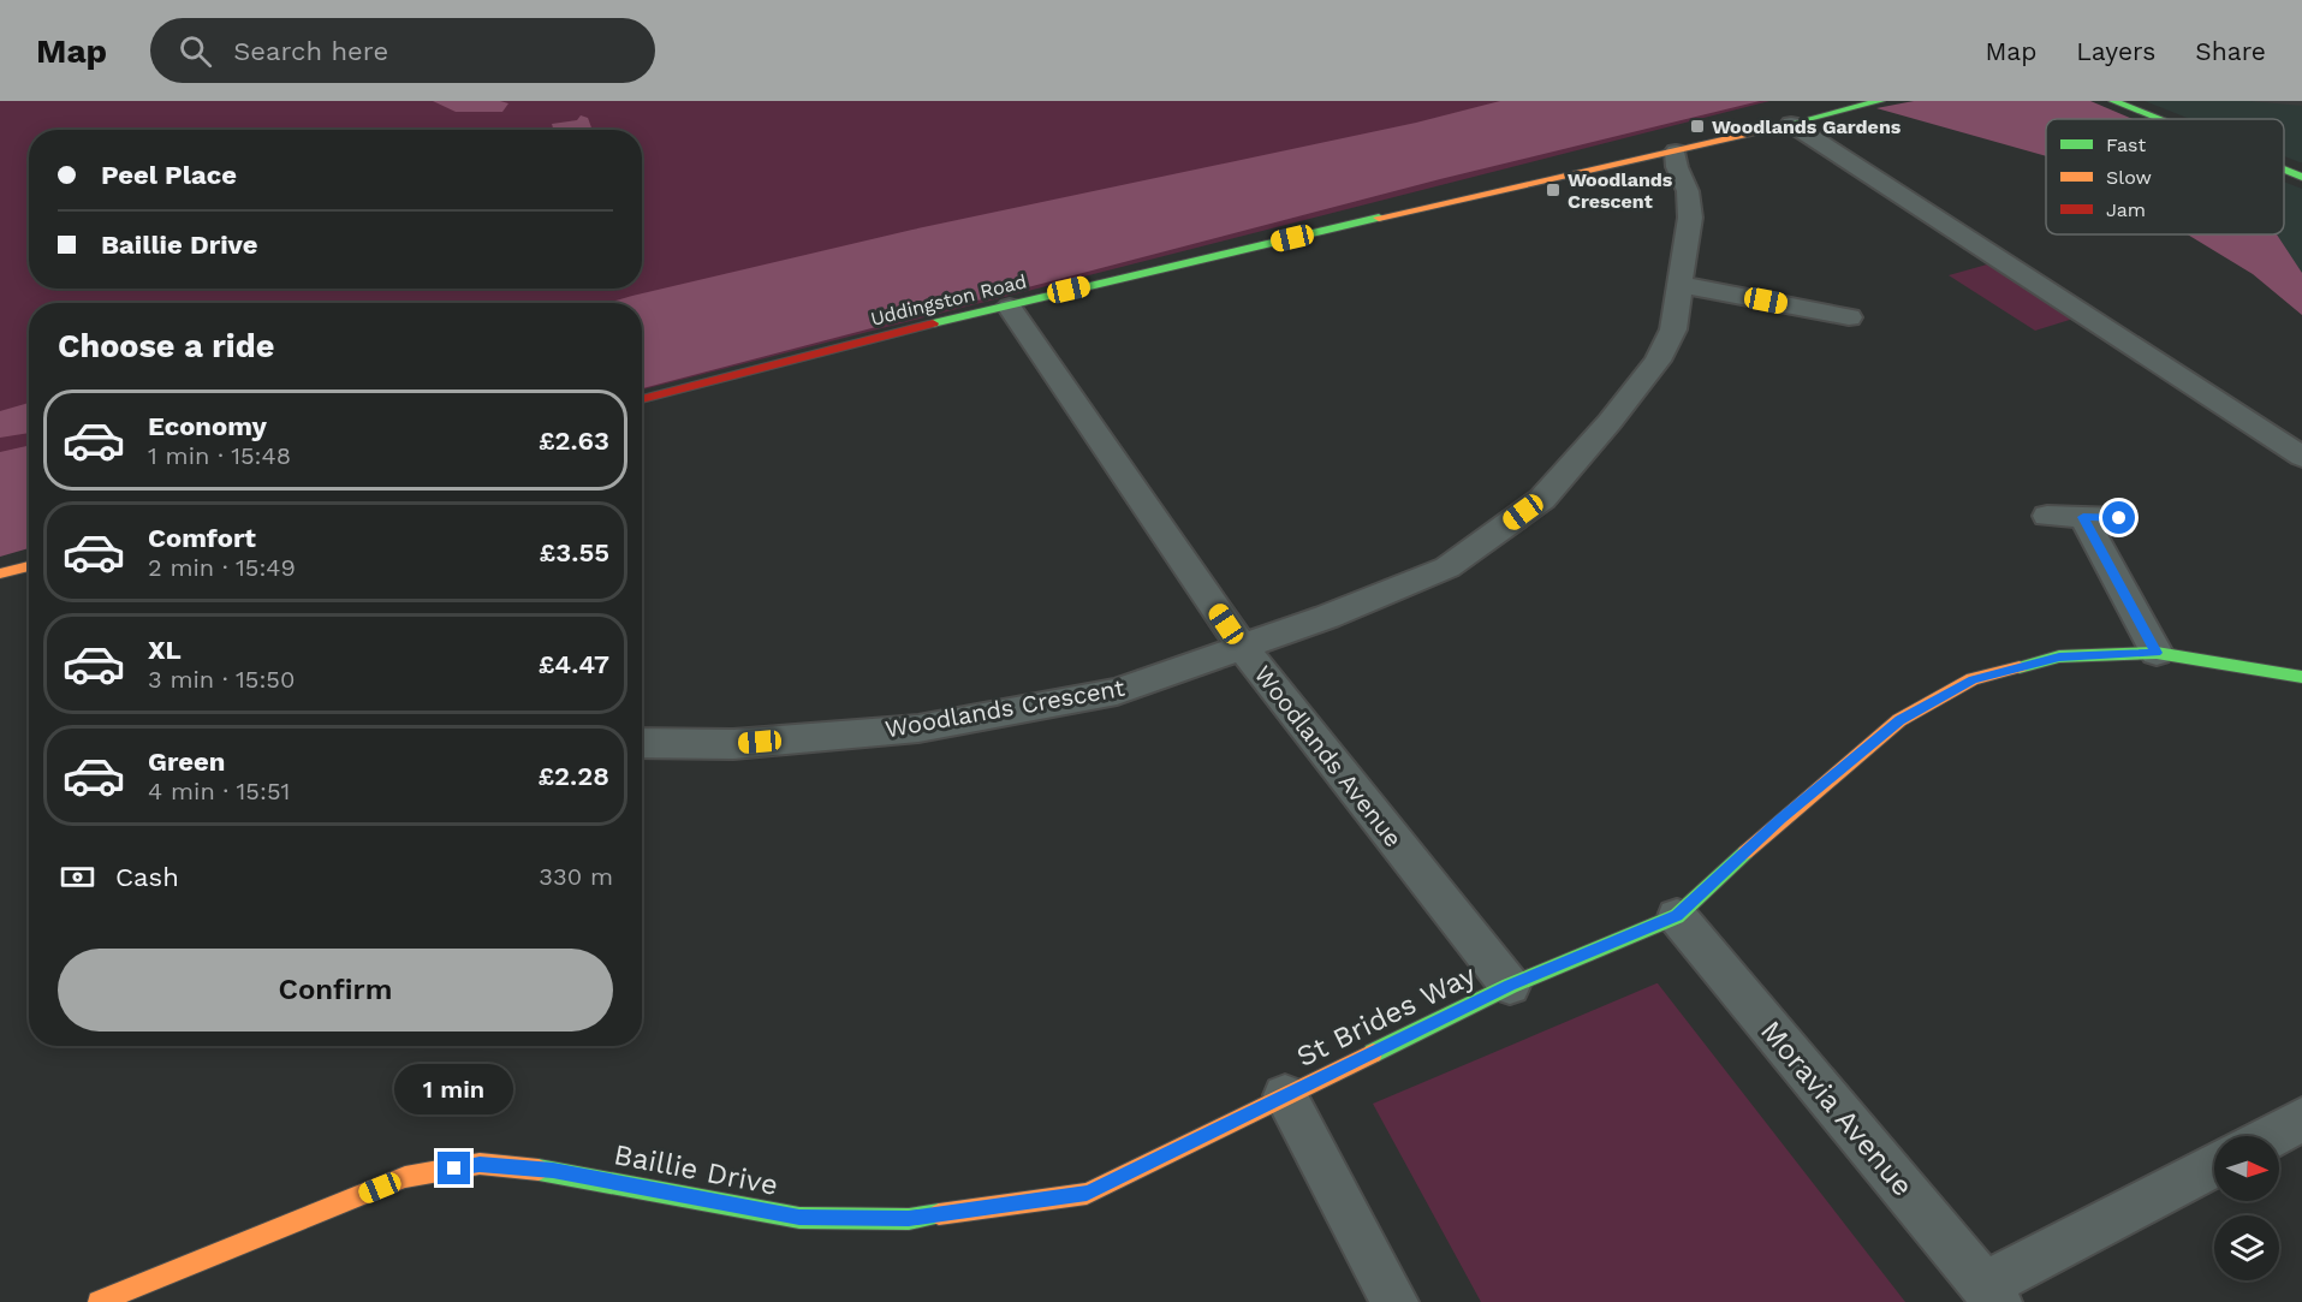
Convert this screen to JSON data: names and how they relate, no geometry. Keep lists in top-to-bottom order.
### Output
{
  "streets": {
    "street": [
      "Uddingston Road",
      "Woodlands Crescent",
      "Woodlands Avenue",
      "St Brides Way",
      "Moravia Avenue",
      "Baillie Drive"
    ]
  },
  "crossings": [
    ["Uddingston Road", "Woodlands Crescent"],
    ["Uddingston Road", "Woodlands Avenue"],
    ["Woodlands Crescent", "Woodlands Avenue"],
    ["Woodlands Avenue", "St Brides Way"],
    ["St Brides Way", "Moravia Avenue"],
    ["St Brides Way", "Baillie Drive"]
  ],
  "places": {
    "transit": ["Woodlands Gardens", "Woodlands Crescent"]
  },
  "legend": ["Fast", "Slow", "Jam"],
  "north": "right",
  "page": {
    "header": "Map",
    "search": "Search here",
    "nav": ["Map", "Layers", "Share"],
    "banner": ["Peel Place", "Baillie Drive"],
    "heading": "Choose a ride",
    "list": [
      {
        "name": "Economy",
        "note": "1 min · 15:48",
        "value": "£2.63"
      },
      {
        "name": "Comfort",
        "note": "2 min · 15:49",
        "value": "£3.55"
      },
      {
        "name": "XL",
        "note": "3 min · 15:50",
        "value": "£4.47"
      },
      {
        "name": "Green",
        "note": "4 min · 15:51",
        "value": "£2.28"
      }
    ],
    "pay": ["Cash", "330 m"],
    "buttons": "Confirm",
    "bubble": "1 min"
  }
}
